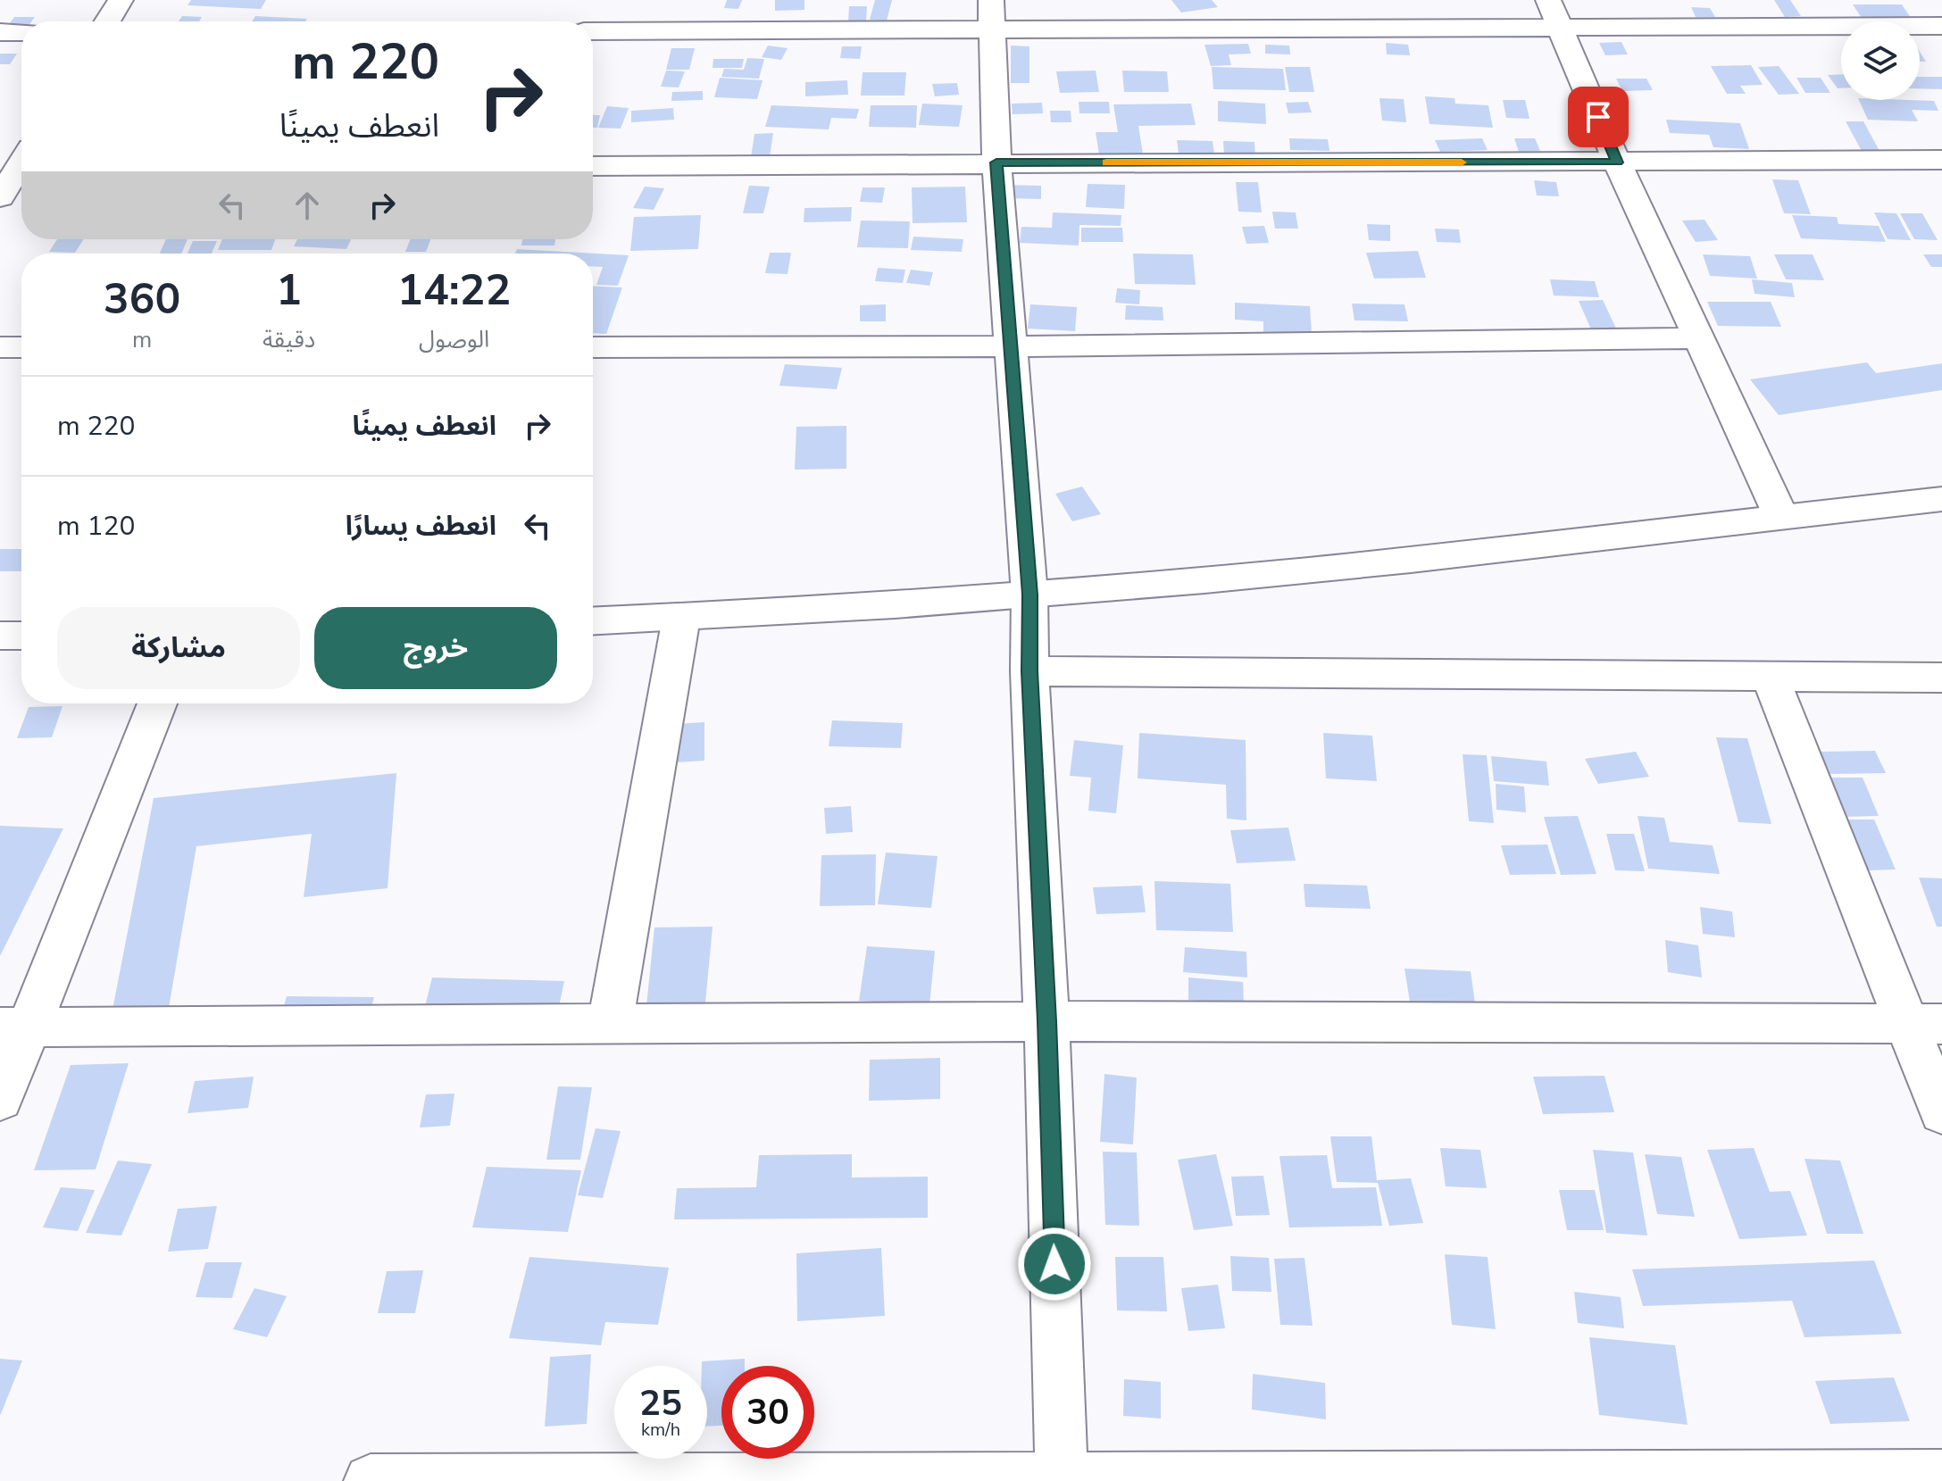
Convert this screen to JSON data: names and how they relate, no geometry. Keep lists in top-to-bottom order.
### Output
{
  "page": {
    "turn": ["220 m", "انعطف يمينًا"],
    "eta": [
      "14:22",
      "الوصول",
      "1",
      "دقيقة",
      "360",
      "m"
    ],
    "list": [
      {
        "name": "انعطف يمينًا",
        "value": "220 m"
      },
      {
        "name": "انعطف يسارًا",
        "value": "120 m"
      }
    ],
    "buttons": ["خروج", "مشاركة"],
    "speed": "25 km/h",
    "limit": "30"
  }
}
